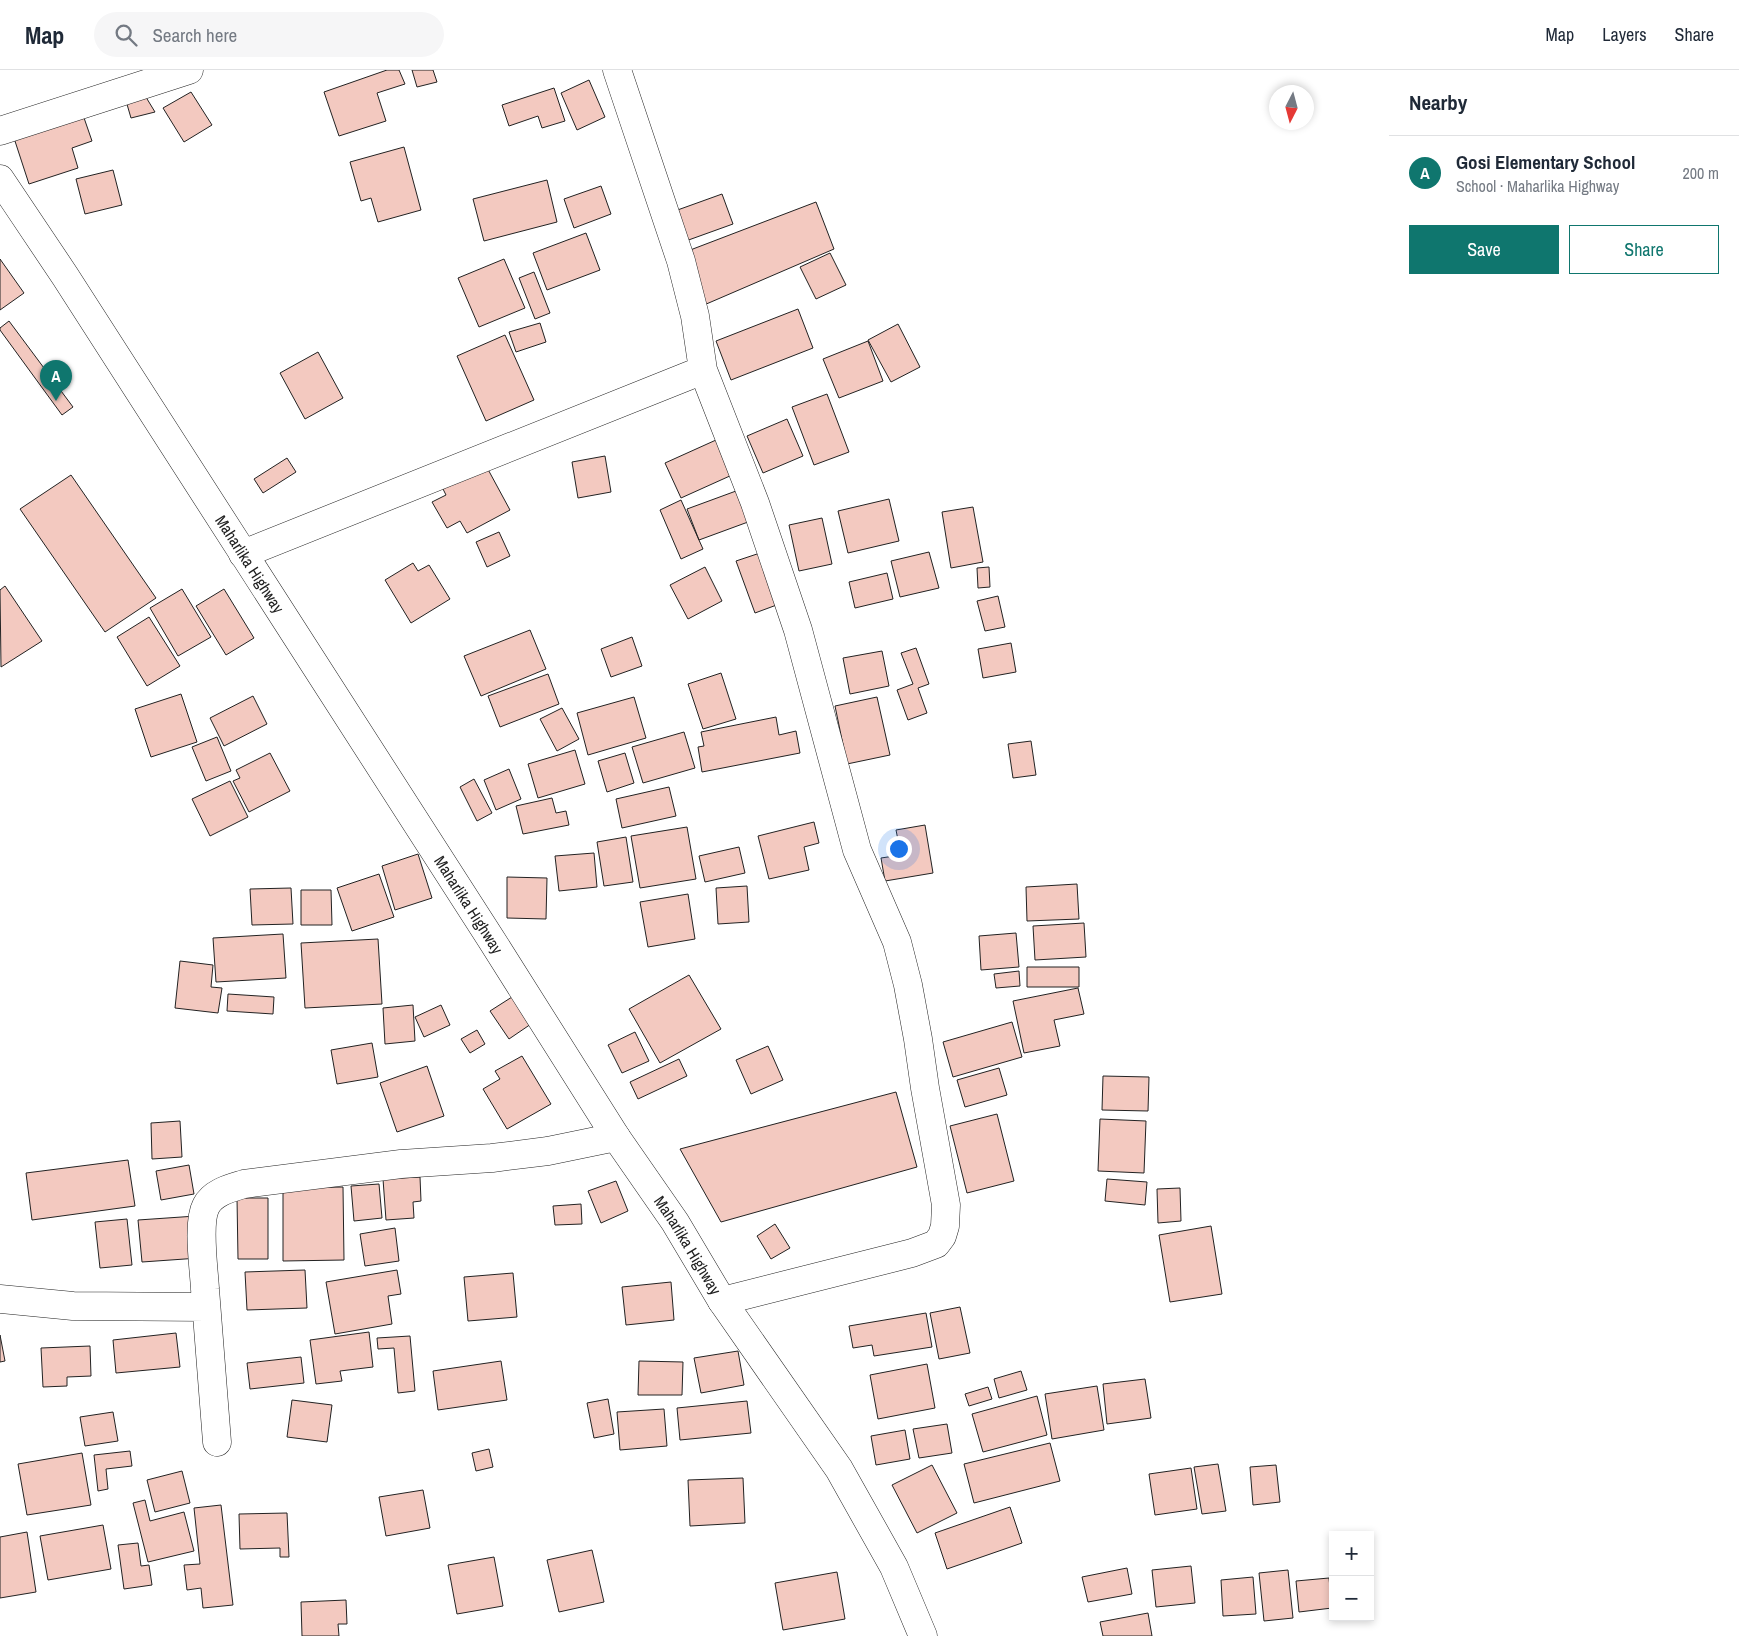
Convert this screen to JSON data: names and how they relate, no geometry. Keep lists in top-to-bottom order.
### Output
{
  "streets": {
    "main road": ["Maharlika Highway"]
  },
  "north": "bottom",
  "page": {
    "header": "Map",
    "search": "Search here",
    "nav": ["Map", "Layers", "Share"],
    "heading": "Nearby",
    "list": [
      {
        "mark": "A",
        "name": "Gosi Elementary School",
        "note": "School · Maharlika Highway",
        "value": "200 m"
      }
    ],
    "buttons": ["Save", "Share"],
    "pins": "A",
    "map_buttons": ["+", "−"]
  }
}
